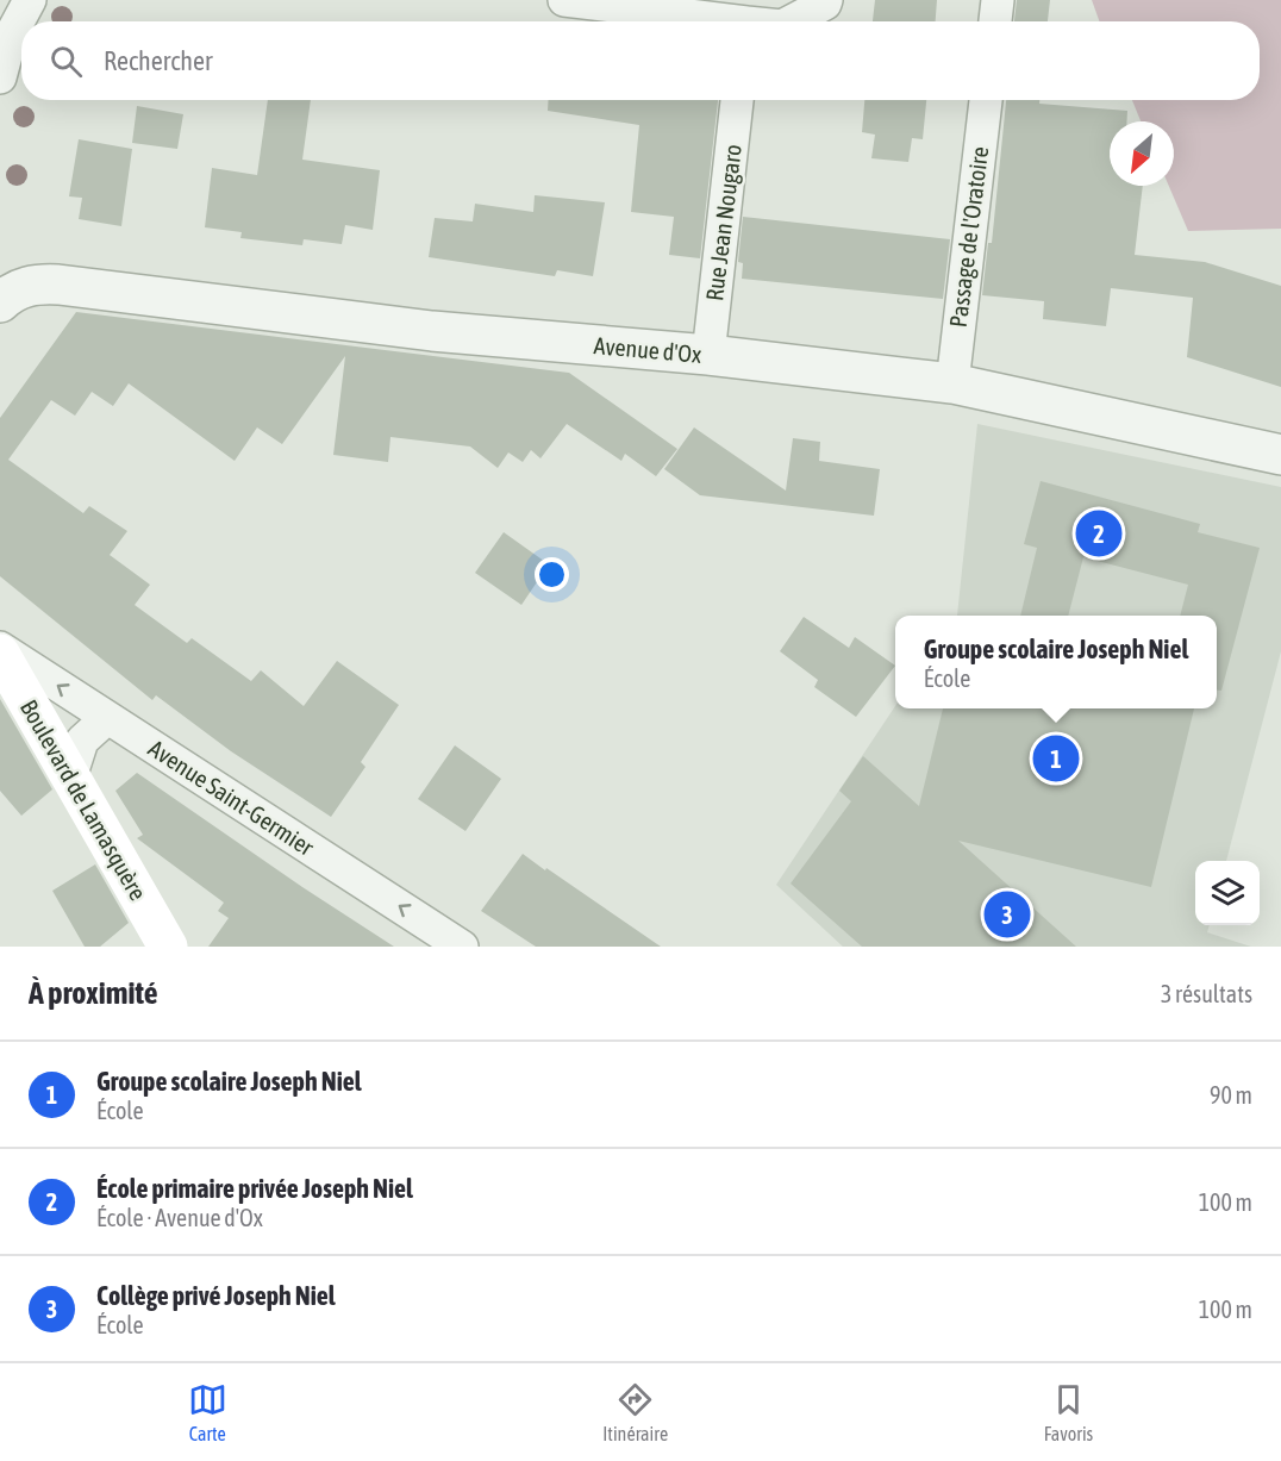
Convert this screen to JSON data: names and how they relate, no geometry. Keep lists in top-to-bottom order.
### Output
{
  "streets": {
    "main road": ["Boulevard de Lamasquère"],
    "street": [
      "Rue Jean Nougaro",
      "Passage de l'Oratoire",
      "Avenue d'Ox",
      "Avenue Saint-Germier"
    ]
  },
  "crossings": [
    ["Rue Jean Nougaro", "Avenue d'Ox"],
    ["Passage de l'Oratoire", "Avenue d'Ox"]
  ],
  "one_way": ["Avenue Saint-Germier"],
  "north": "bottom left",
  "page": {
    "search": "Rechercher",
    "pins": ["2", "1", "3"],
    "popup": ["Groupe scolaire Joseph Niel", "École"],
    "heading": ["À proximité", "3 résultats"],
    "list": [
      {
        "mark": "1",
        "name": "Groupe scolaire Joseph Niel",
        "note": "École",
        "value": "90 m"
      },
      {
        "mark": "2",
        "name": "École primaire privée Joseph Niel",
        "note": "École · Avenue d'Ox",
        "value": "100 m"
      },
      {
        "mark": "3",
        "name": "Collège privé Joseph Niel",
        "note": "École",
        "value": "100 m"
      }
    ],
    "nav": ["Carte", "Itinéraire", "Favoris"]
  }
}
